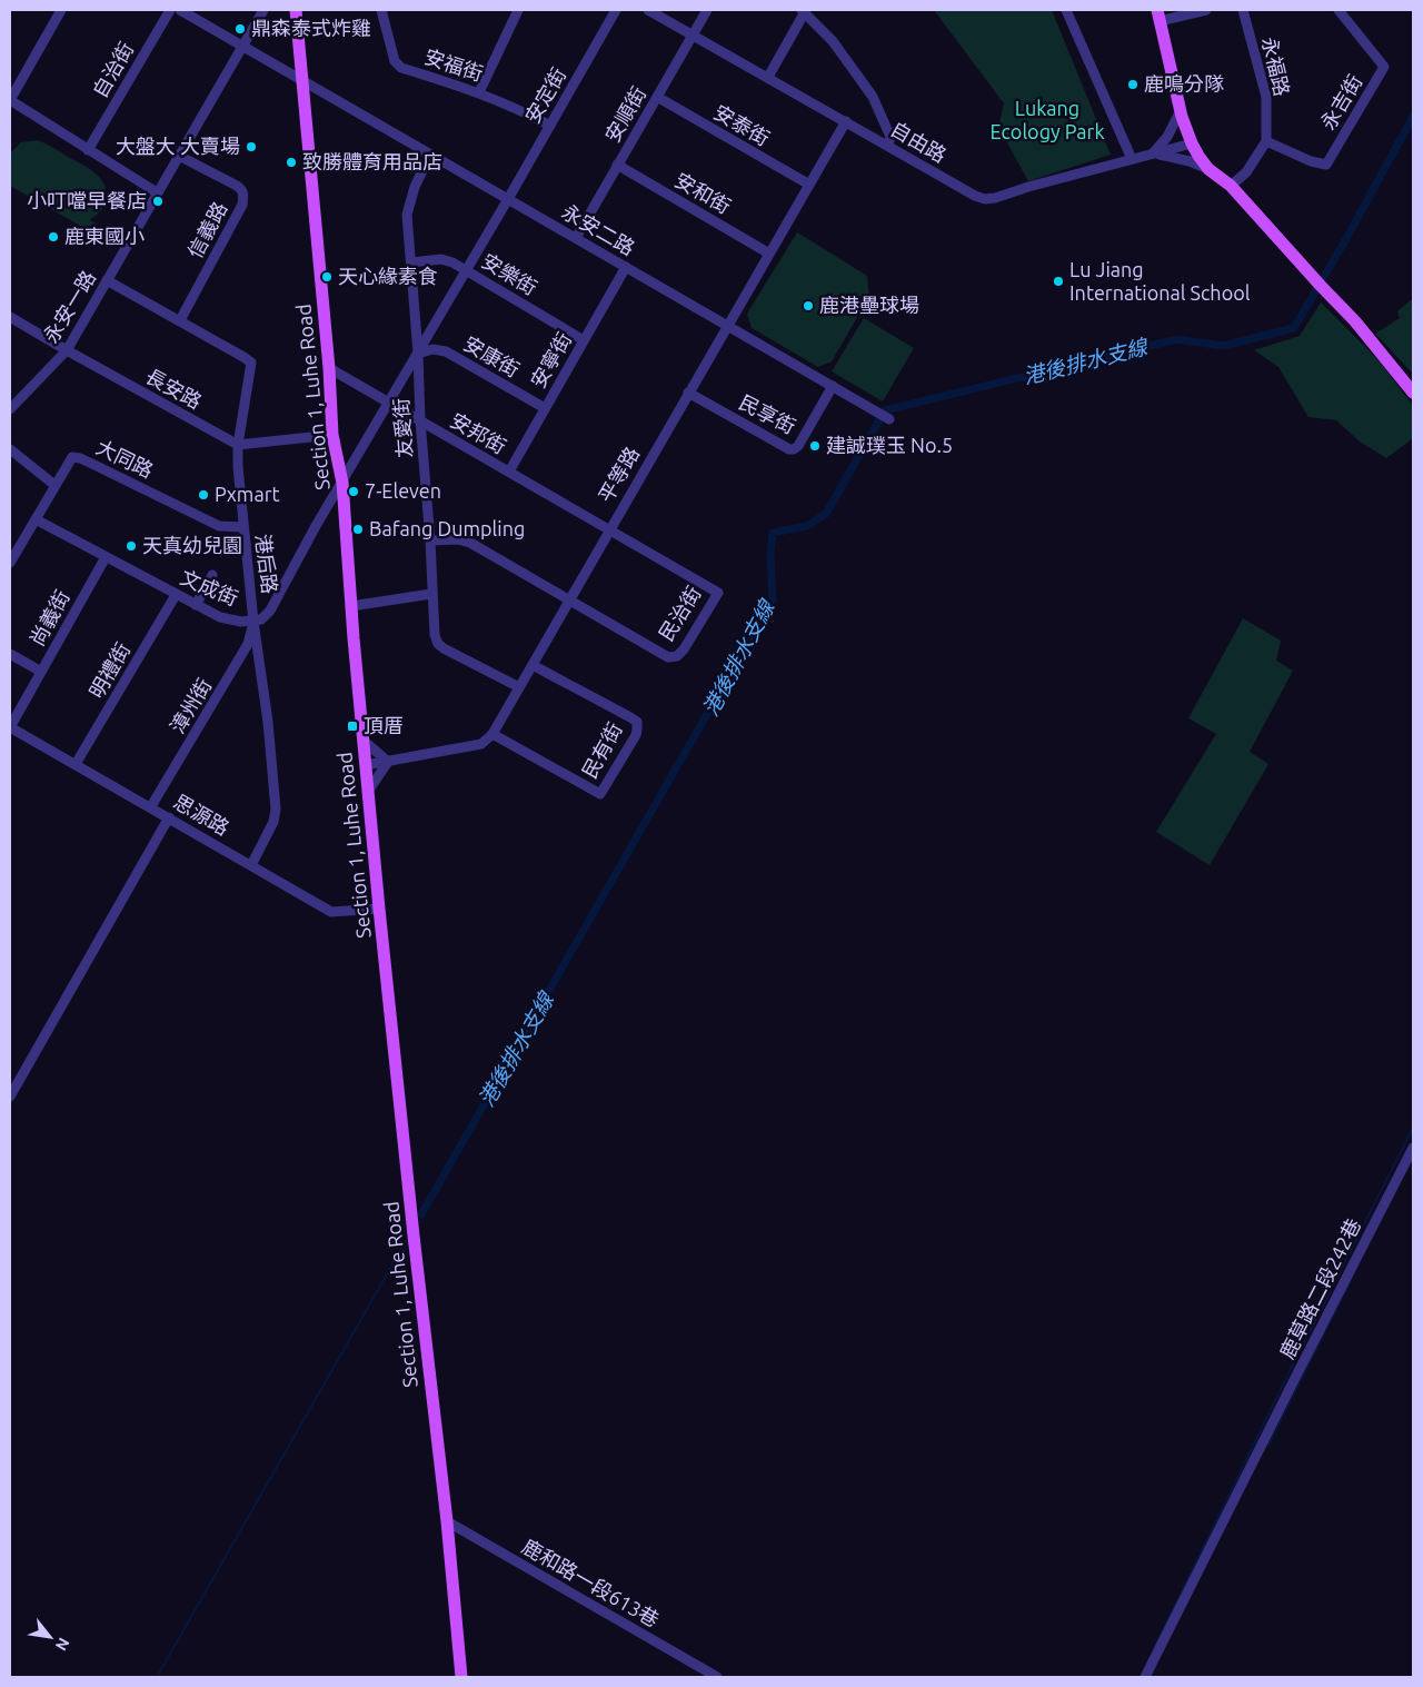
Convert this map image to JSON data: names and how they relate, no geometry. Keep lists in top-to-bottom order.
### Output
{
  "streets": {
    "main road": ["Section 1, Luhe Road"],
    "street": [
      "安福街",
      "永福路",
      "自治街",
      "安定街",
      "永吉街",
      "安順街",
      "安泰街",
      "自由路",
      "安和街",
      "信義路",
      "永安二路",
      "安樂街",
      "永安一路",
      "安康街",
      "安寧街",
      "長安路",
      "民享街",
      "友愛街",
      "安邦街",
      "大同路",
      "平等路",
      "港后路",
      "文成街",
      "民治街",
      "尚義街",
      "明禮街",
      "漳州街",
      "民有街",
      "思源路",
      "鹿草路二段242巷",
      "鹿和路一段613巷"
    ]
  },
  "crossings": [
    ["安福街", "安定街"],
    ["永福路", "永吉街"],
    ["安定街", "永安二路"],
    ["安定街", "安樂街"],
    ["安定街", "安康街"],
    ["安定街", "Section 1, Luhe Road"],
    ["安定街", "友愛街"],
    ["安定街", "安邦街"],
    ["安定街", "港后路"],
    ["安定街", "文成街"],
    ["安定街", "漳州街"],
    ["安順街", "安泰街"],
    ["安順街", "自由路"],
    ["安順街", "安和街"],
    ["安順街", "永安二路"],
    ["安泰街", "平等路"],
    ["自由路", "平等路"],
    ["安和街", "平等路"],
    ["信義路", "永安一路"],
    ["信義路", "港后路"],
    ["永安二路", "永安一路"],
    ["永安二路", "安寧街"],
    ["永安二路", "Section 1, Luhe Road"],
    ["永安二路", "民享街"],
    ["永安二路", "友愛街"],
    ["永安二路", "平等路"],
    ["安樂街", "安寧街"],
    ["安樂街", "友愛街"],
    ["永安一路", "長安路"],
    ["永安一路", "港后路"],
    ["安康街", "安寧街"],
    ["安康街", "友愛街"],
    ["安寧街", "安邦街"],
    ["長安路", "港后路"],
    ["Section 1, Luhe Road", "安邦街"],
    ["Section 1, Luhe Road", "思源路"],
    ["Section 1, Luhe Road", "鹿和路一段613巷"],
    ["民享街", "平等路"],
    ["友愛街", "安邦街"],
    ["友愛街", "平等路"],
    ["安邦街", "平等路"],
    ["安邦街", "民治街"],
    ["大同路", "港后路"],
    ["大同路", "文成街"],
    ["平等路", "民治街"],
    ["平等路", "民有街"],
    ["港后路", "文成街"],
    ["港后路", "漳州街"],
    ["港后路", "思源路"],
    ["文成街", "尚義街"],
    ["文成街", "明禮街"],
    ["文成街", "漳州街"],
    ["尚義街", "思源路"],
    ["明禮街", "思源路"],
    ["漳州街", "思源路"]
  ],
  "water": ["港後排水支線"],
  "parks": ["Lukang Ecology Park"],
  "places": {
    "other": [
      "鼎森泰式炸雞",
      "鹿鳴分隊",
      "大盤大 大賣場",
      "致勝體育用品店",
      "小叮噹早餐店",
      "鹿東國小",
      "天心緣素食",
      "Lu Jiang International School",
      "鹿港壘球場",
      "建誠璞玉 No.5",
      "7-Eleven",
      "Pxmart",
      "Bafang Dumpling",
      "天真幼兒園"
    ],
    "transit": ["頂厝"]
  },
  "north": "bottom right"
}
